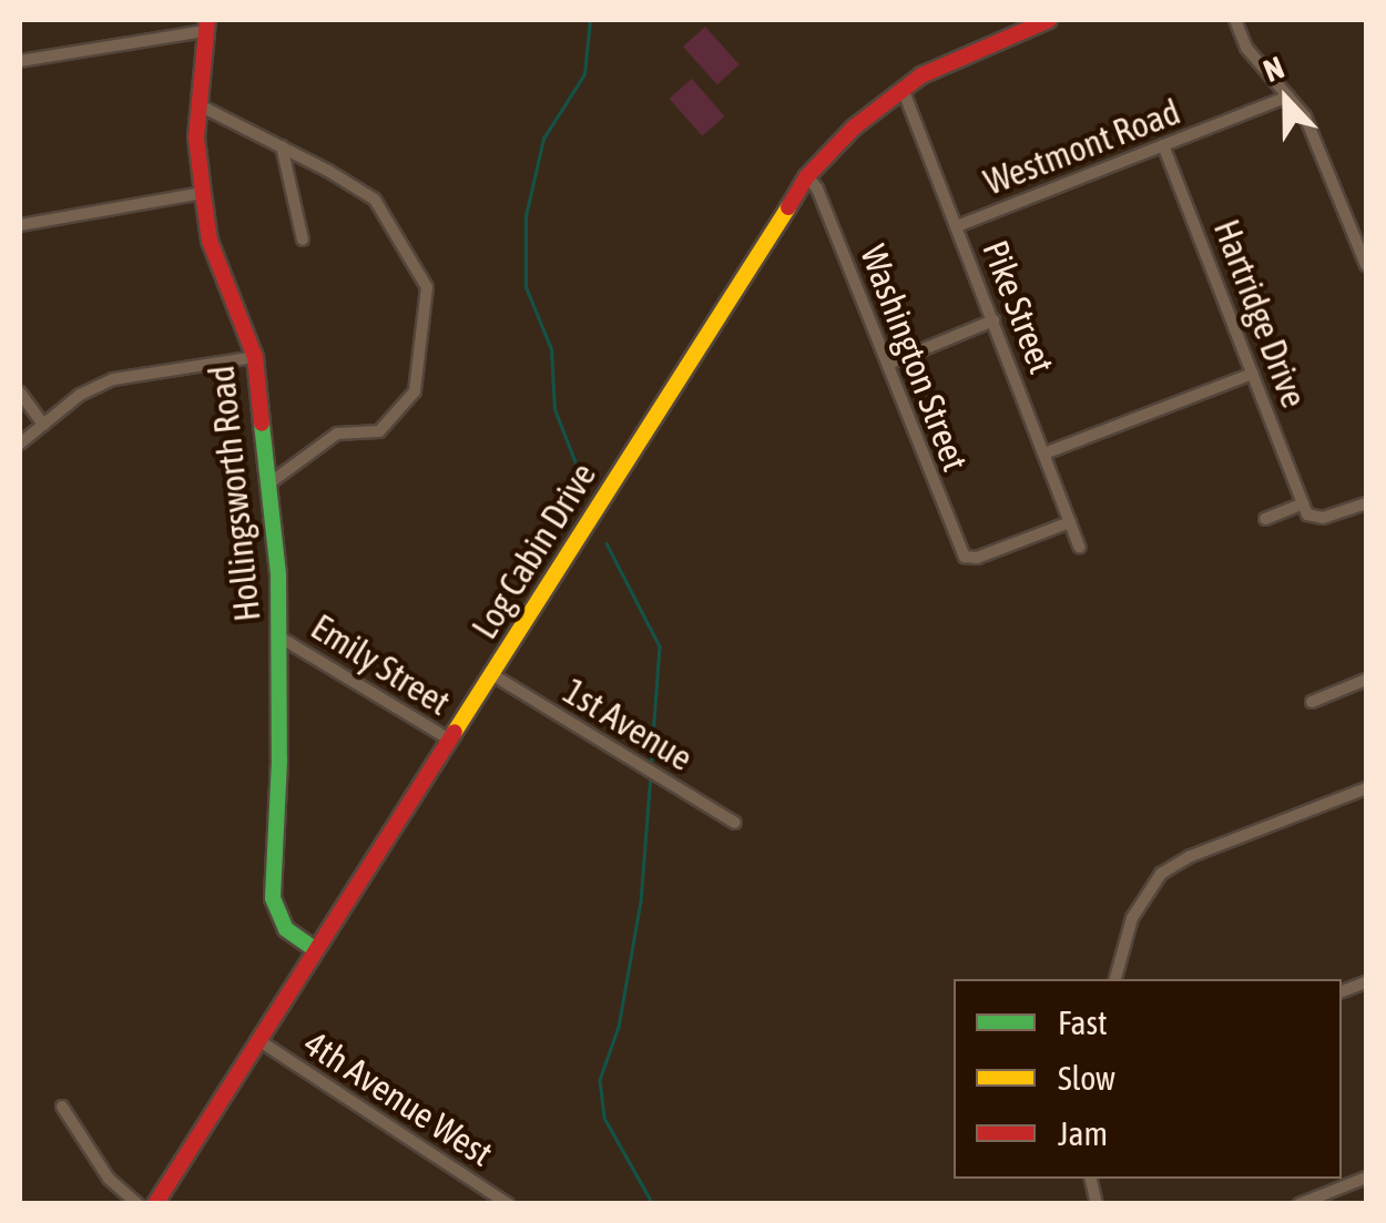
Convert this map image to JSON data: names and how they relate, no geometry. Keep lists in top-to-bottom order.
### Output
{
  "streets": {
    "street": [
      "Westmont Road",
      "Pike Street",
      "Hartridge Drive",
      "Washington Street",
      "Hollingsworth Road",
      "Log Cabin Drive",
      "Emily Street",
      "1st Avenue",
      "4th Avenue West"
    ]
  },
  "crossings": [
    ["Westmont Road", "Pike Street"],
    ["Westmont Road", "Hartridge Drive"],
    ["Pike Street", "Washington Street"],
    ["Pike Street", "Log Cabin Drive"],
    ["Washington Street", "Log Cabin Drive"],
    ["Hollingsworth Road", "Log Cabin Drive"],
    ["Hollingsworth Road", "Emily Street"],
    ["Log Cabin Drive", "Emily Street"],
    ["Log Cabin Drive", "1st Avenue"],
    ["Log Cabin Drive", "4th Avenue West"]
  ],
  "legend": ["Fast", "Slow", "Jam"],
  "north": "top"
}
